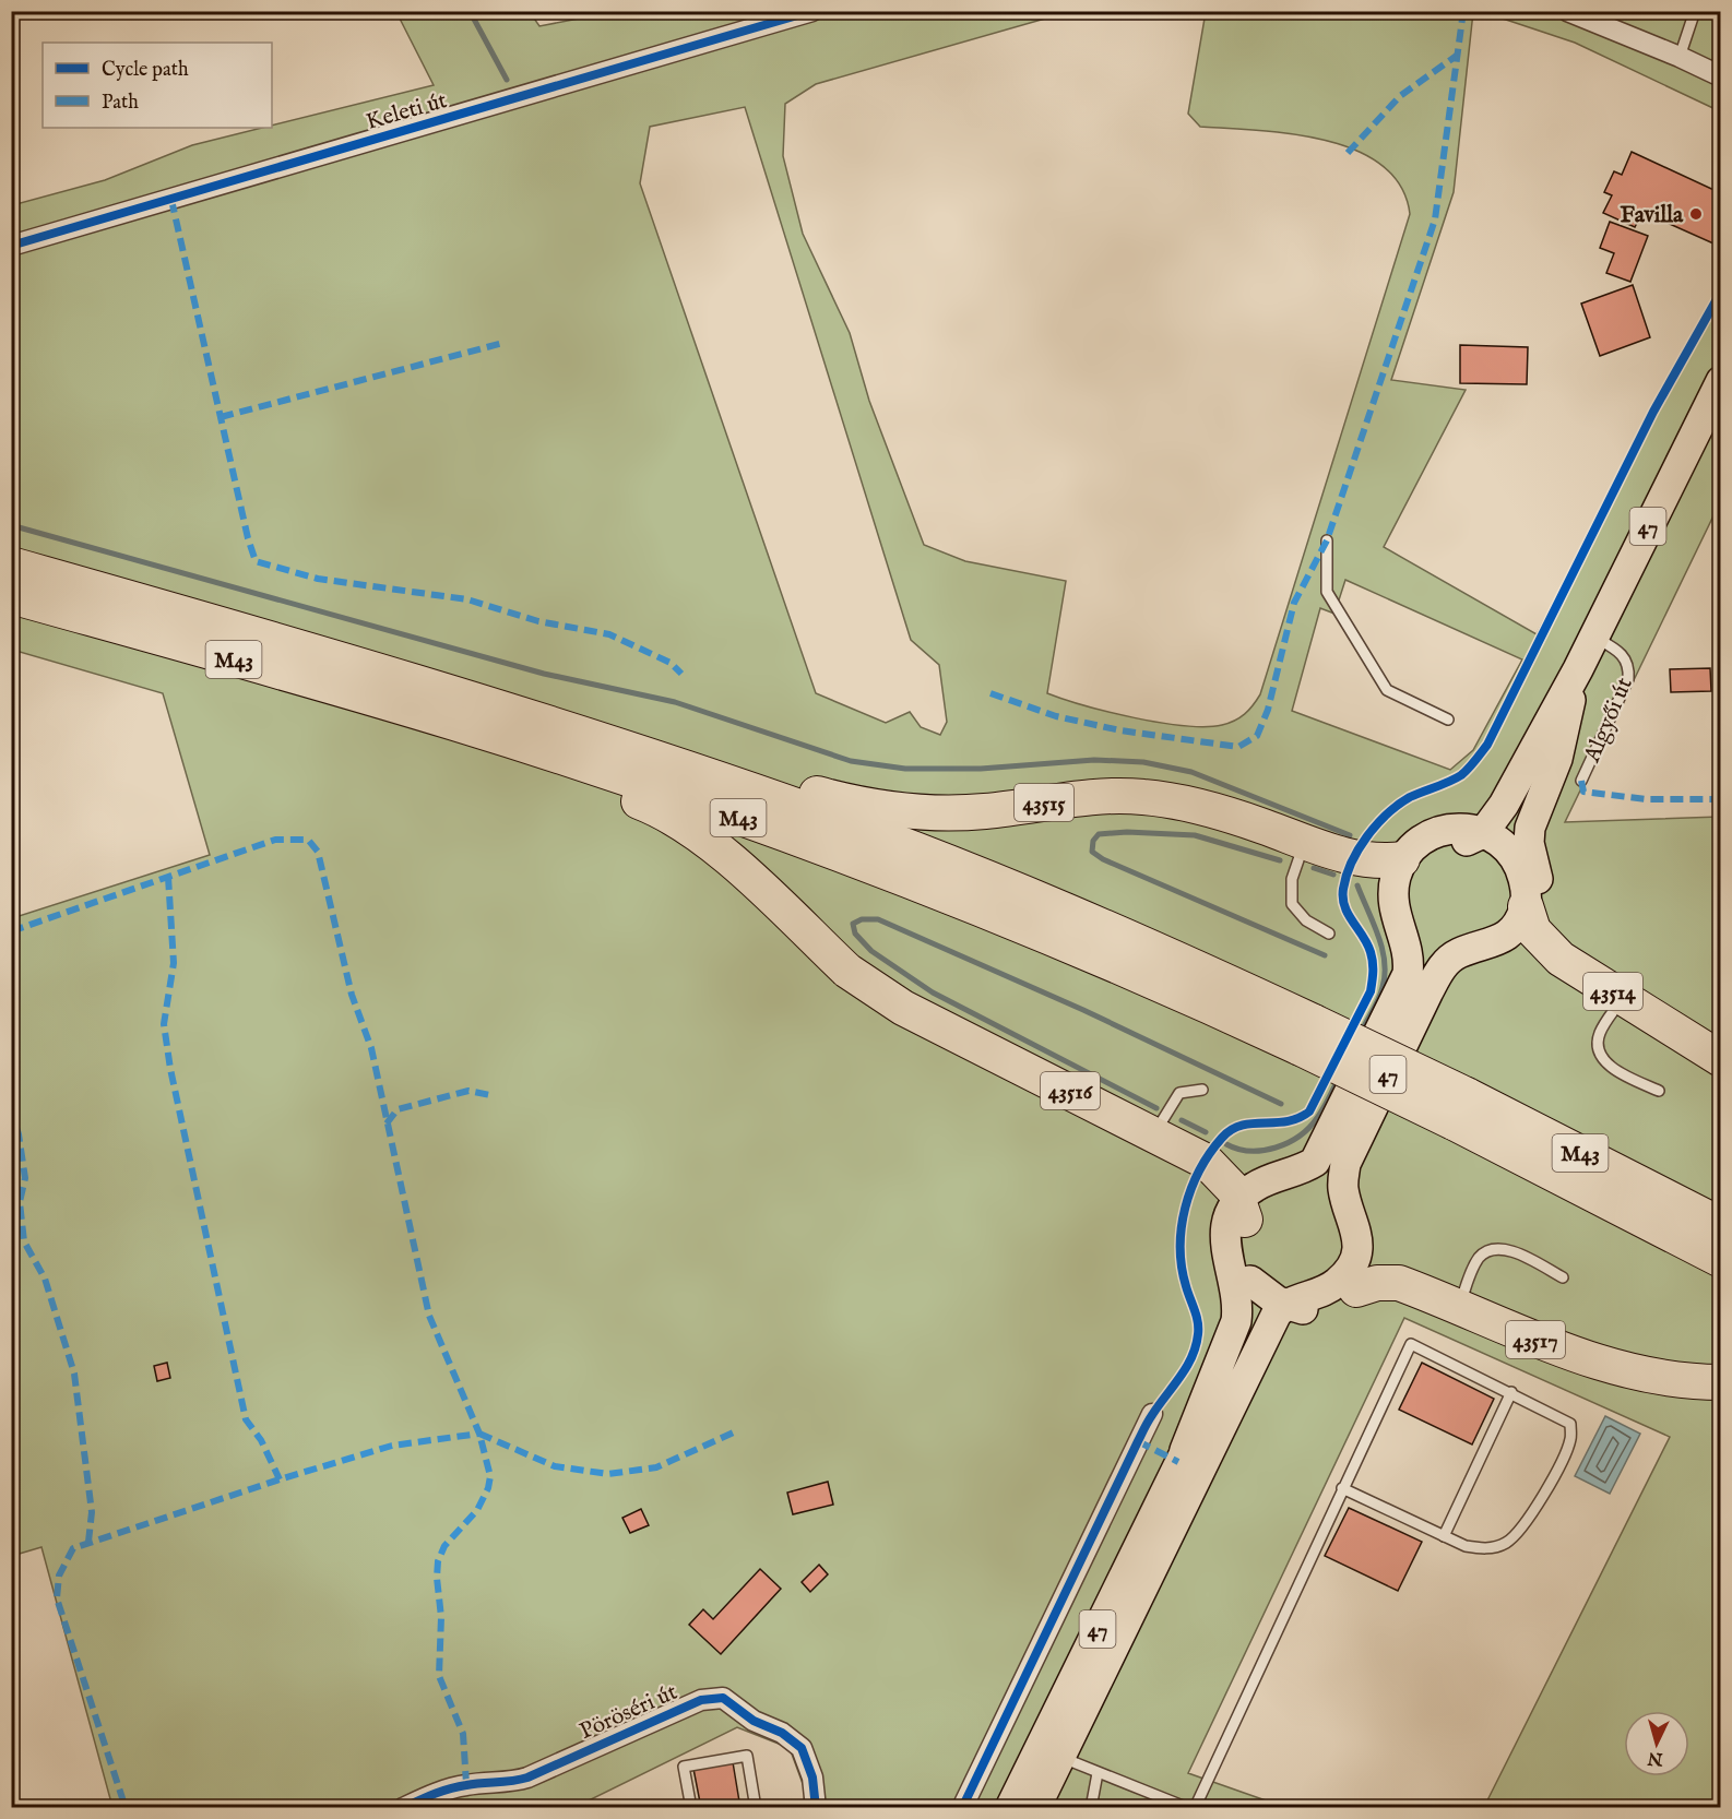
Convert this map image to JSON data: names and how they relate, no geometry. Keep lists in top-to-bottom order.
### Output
{
  "streets": {
    "highway": [
      "M43",
      "43515",
      "43514",
      "43516",
      "43517"
    ],
    "main road": ["47", "Algyői út"],
    "street": ["Keleti út", "Pöröséri út"]
  },
  "crossings": [
    ["47", "Algyői út"],
    ["47", "43515"],
    ["47", "43514"],
    ["47", "43516"],
    ["47", "43517"],
    ["M43", "43515"],
    ["M43", "43516"]
  ],
  "places": ["Favilla"],
  "legend": ["Cycle path", "Path"],
  "north": "bottom"
}
